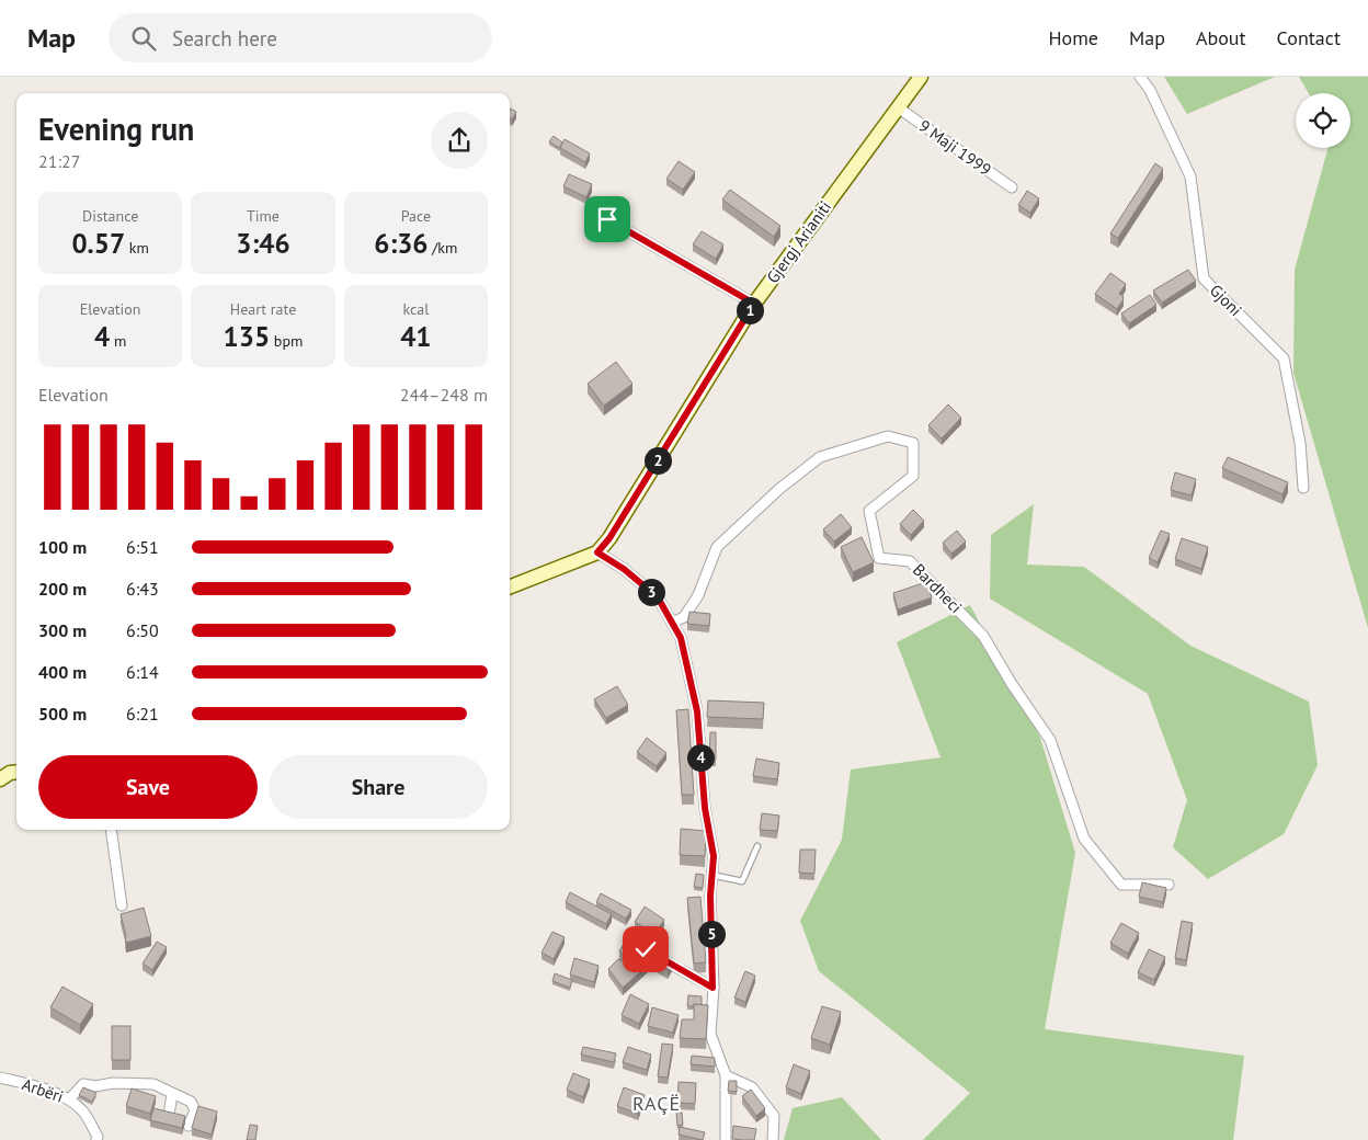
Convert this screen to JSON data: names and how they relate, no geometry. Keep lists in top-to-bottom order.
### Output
{
  "streets": {
    "main road": ["Gjergj Arianiti"],
    "street": [
      "9 Maji 1999",
      "Gjoni",
      "Bardheci",
      "Arbëri"
    ]
  },
  "crossings": [
    ["9 Maji 1999", "Gjergj Arianiti"]
  ],
  "districts": ["RAÇË"],
  "page": {
    "header": "Map",
    "search": "Search here",
    "nav": [
      "Home",
      "Map",
      "About",
      "Contact"
    ],
    "heading": ["Evening run", "21:27"],
    "stats": [
      ["Distance", "0.57 km"],
      ["Time", "3:46"],
      ["Pace", "6:36 /km"],
      ["Elevation", "4 m"],
      ["Heart rate", "135 bpm"],
      ["kcal", "41"]
    ],
    "pins": [
      "1",
      "2",
      "3",
      "4",
      "5"
    ],
    "chart": ["Elevation", "244–248 m"],
    "list": [
      {
        "name": "100 m",
        "note": "6:51"
      },
      {
        "name": "200 m",
        "note": "6:43"
      },
      {
        "name": "300 m",
        "note": "6:50"
      },
      {
        "name": "400 m",
        "note": "6:14"
      },
      {
        "name": "500 m",
        "note": "6:21"
      }
    ],
    "buttons": ["Save", "Share"]
  }
}
